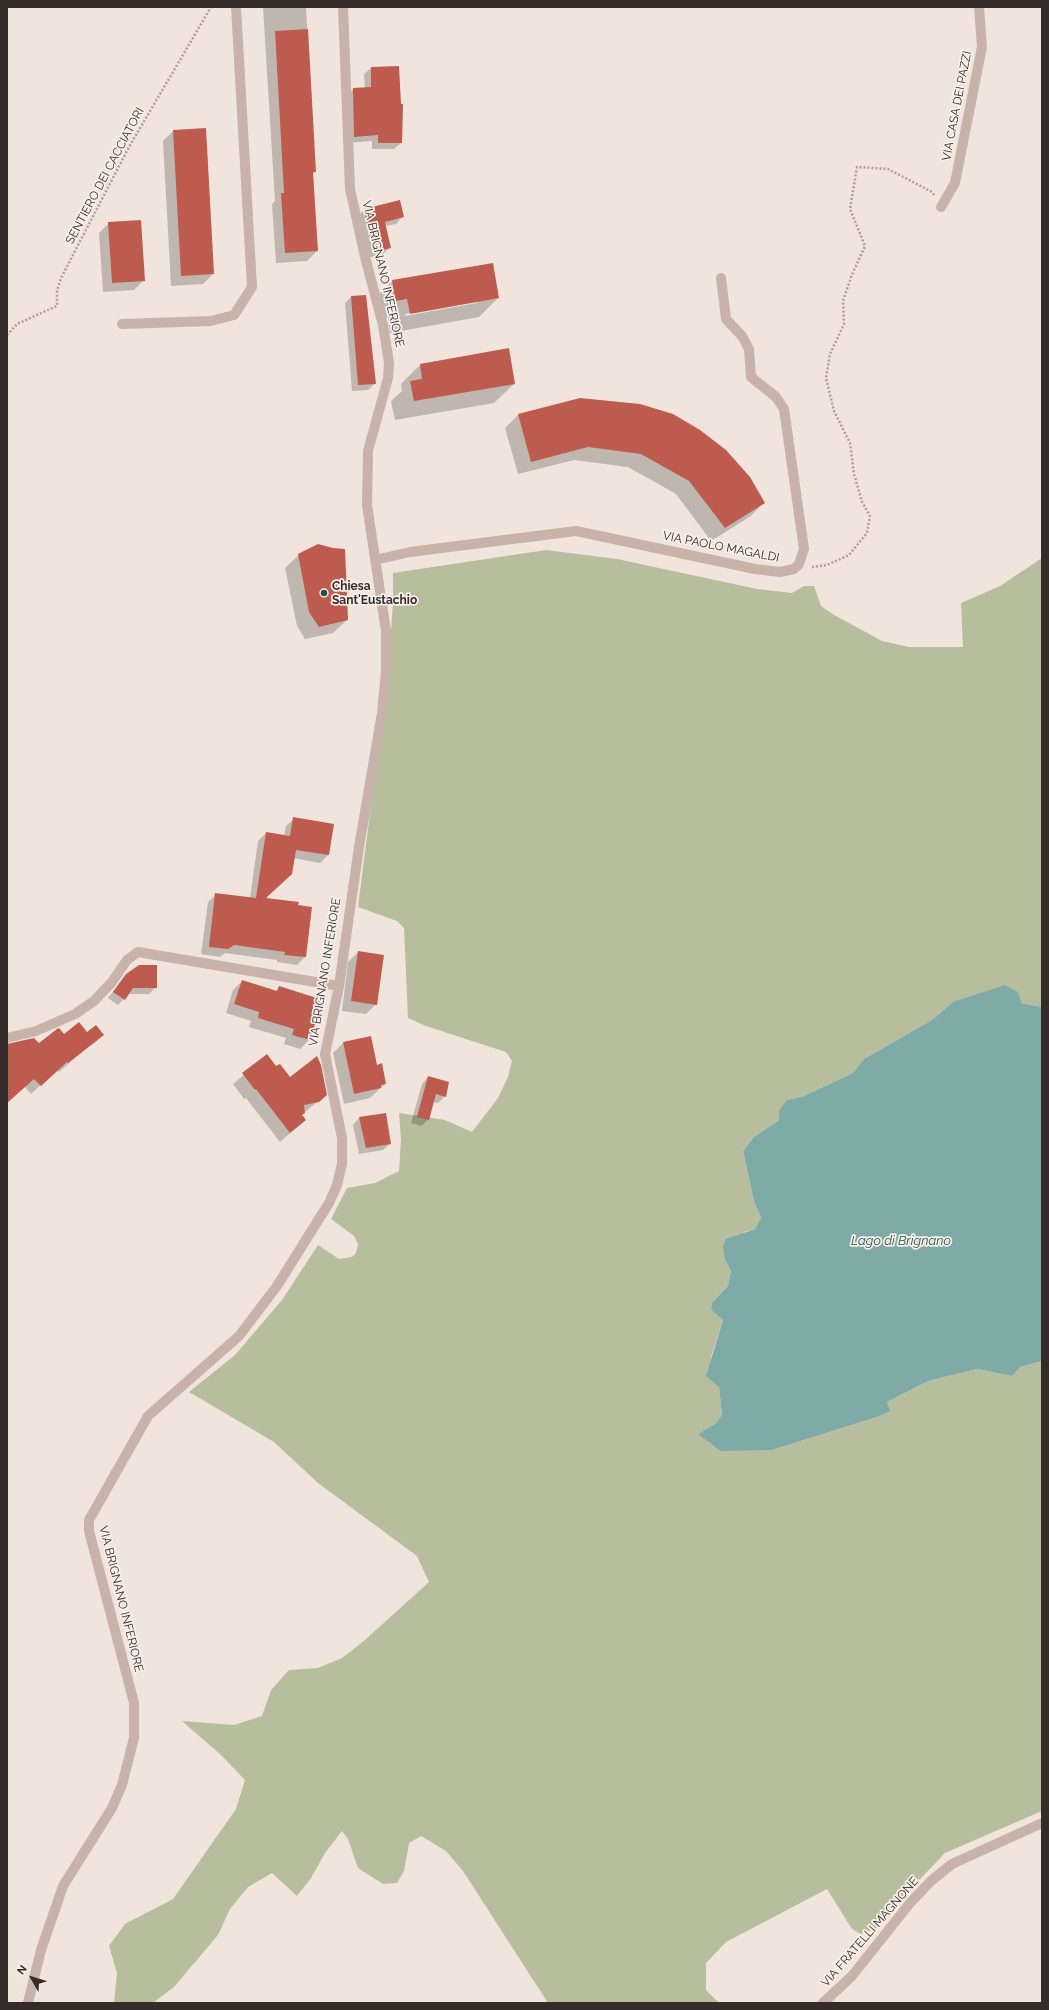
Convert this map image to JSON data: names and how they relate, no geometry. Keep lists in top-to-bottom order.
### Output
{
  "streets": {
    "street": [
      "VIA CASA DEI PAZZI",
      "VIA BRIGNANO INFERIORE",
      "VIA PAOLO MAGALDI",
      "VIA FRATELLI MAGNONE"
    ],
    "path": ["SENTIERO DEI CACCIATORI"]
  },
  "crossings": [
    ["VIA BRIGNANO INFERIORE", "VIA PAOLO MAGALDI"]
  ],
  "water": ["Lago di Brignano"],
  "places": ["Chiesa Sant'Eustachio"],
  "north": "top left"
}
